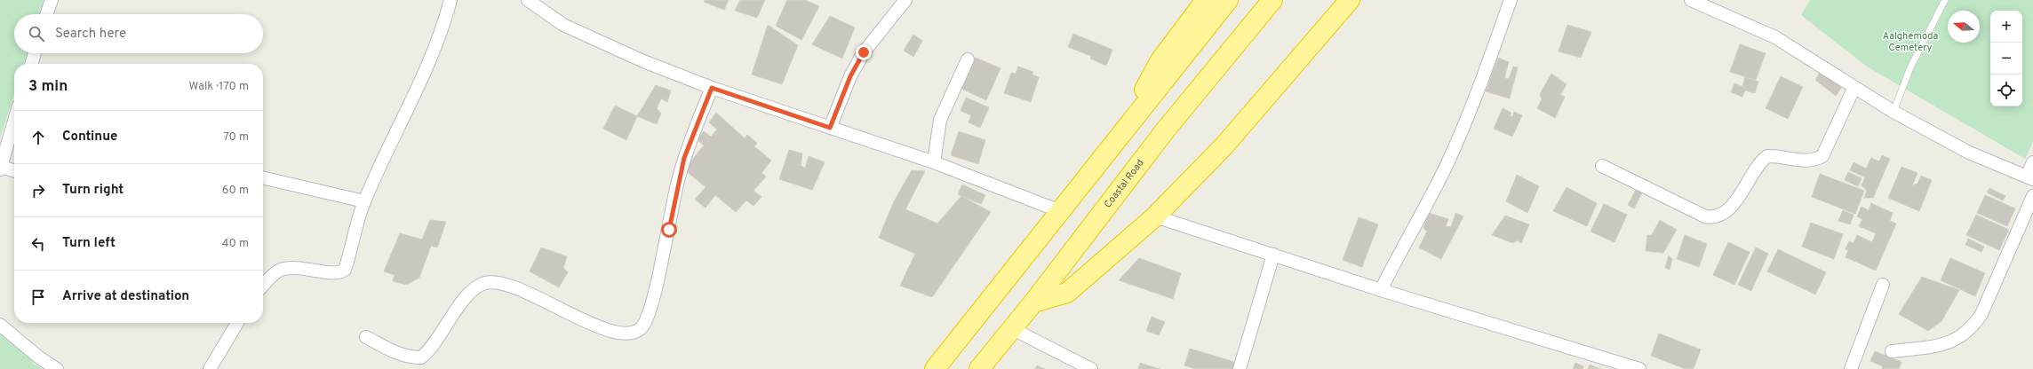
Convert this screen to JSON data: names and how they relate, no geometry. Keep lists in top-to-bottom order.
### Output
{
  "streets": {
    "highway": ["Coastal Road"]
  },
  "parks": ["Aalghemoda Cemetery"],
  "north": "left",
  "page": {
    "map_buttons": ["+", "−"],
    "search": "Search here",
    "heading": ["3 min", "Walk · 170 m"],
    "list": [
      ["Continue", "70 m"],
      ["Turn right", "60 m"],
      ["Turn left", "40 m"],
      "Arrive at destination"
    ]
  }
}
